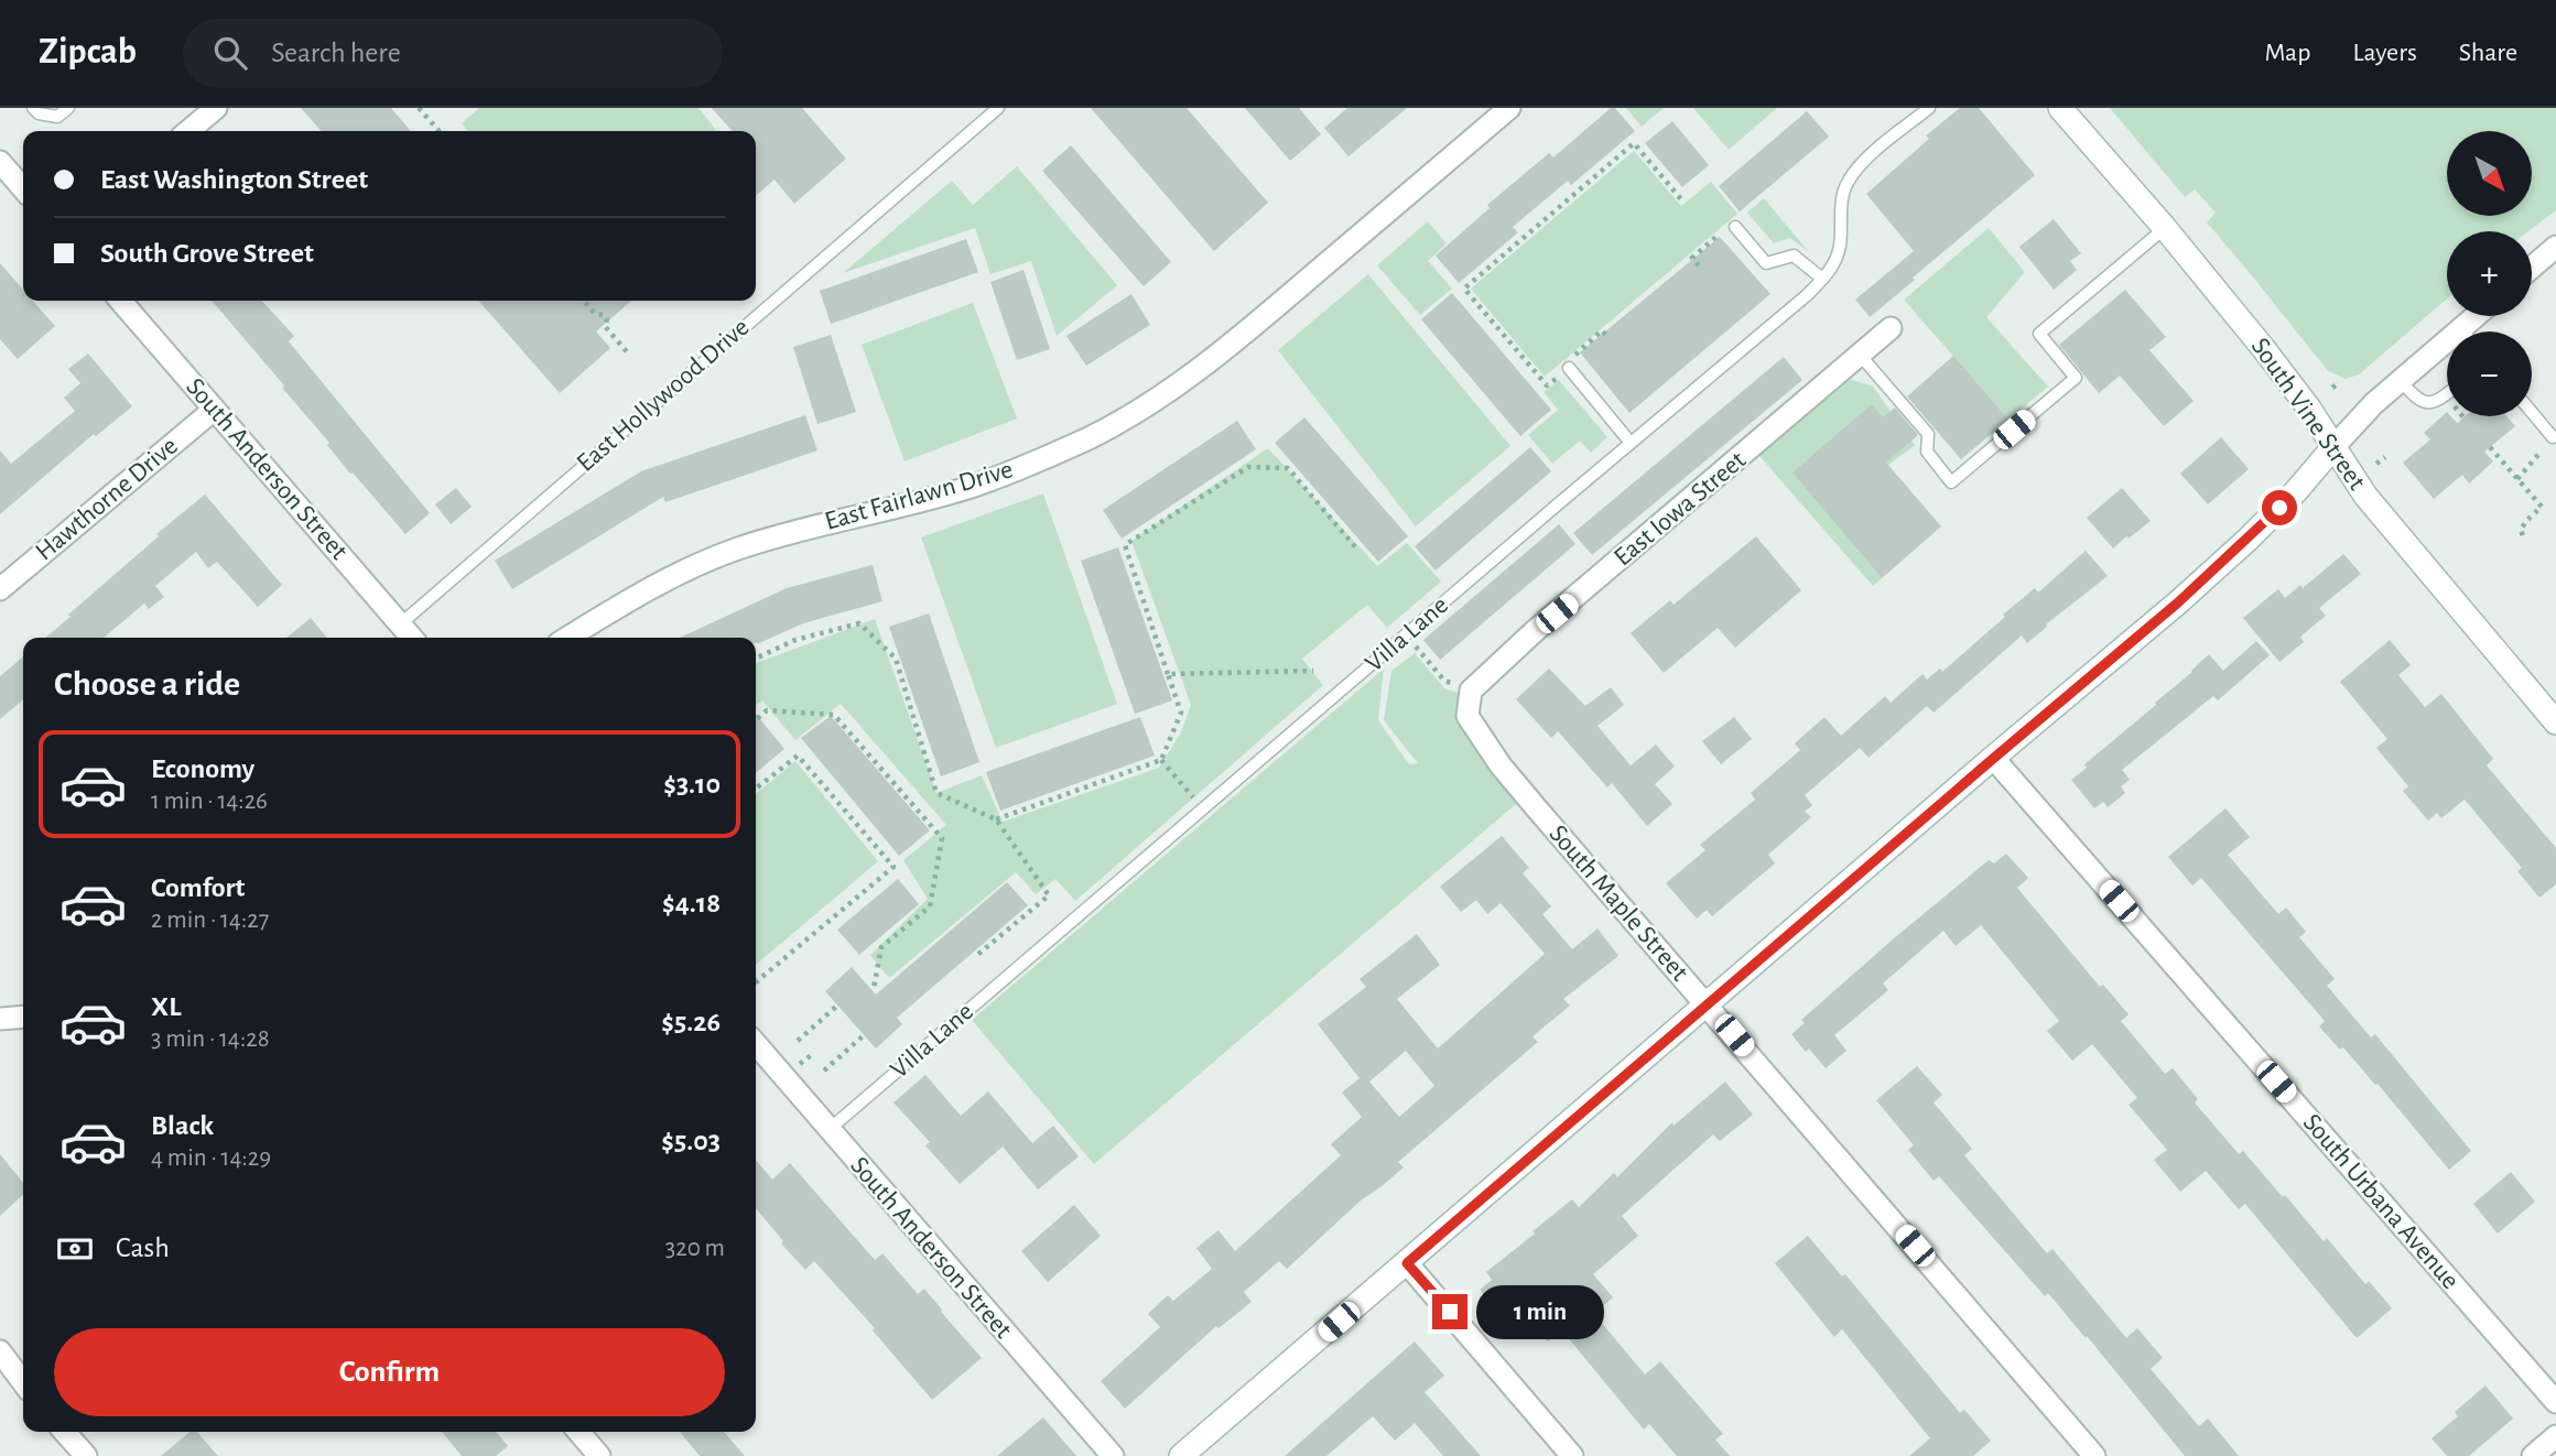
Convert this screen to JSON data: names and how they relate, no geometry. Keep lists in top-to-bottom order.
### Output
{
  "streets": {
    "main road": ["South Vine Street"],
    "street": [
      "South Anderson Street",
      "East Fairlawn Drive",
      "Hawthorne Drive",
      "East Iowa Street",
      "South Maple Street",
      "South Urbana Avenue"
    ],
    "lane": ["East Hollywood Drive", "Villa Lane"]
  },
  "crossings": [
    ["East Hollywood Drive", "South Anderson Street"],
    ["South Anderson Street", "Hawthorne Drive"],
    ["South Anderson Street", "Villa Lane"],
    ["East Iowa Street", "South Maple Street"]
  ],
  "north": "bottom right",
  "page": {
    "header": "Zipcab",
    "search": "Search here",
    "nav": ["Map", "Layers", "Share"],
    "map_buttons": ["+", "−"],
    "banner": ["East Washington Street", "South Grove Street"],
    "heading": "Choose a ride",
    "list": [
      {
        "name": "Economy",
        "note": "1 min · 14:26",
        "value": "$3.10"
      },
      {
        "name": "Comfort",
        "note": "2 min · 14:27",
        "value": "$4.18"
      },
      {
        "name": "XL",
        "note": "3 min · 14:28",
        "value": "$5.26"
      },
      {
        "name": "Black",
        "note": "4 min · 14:29",
        "value": "$5.03"
      }
    ],
    "pay": ["Cash", "320 m"],
    "bubble": "1 min",
    "buttons": "Confirm"
  }
}
